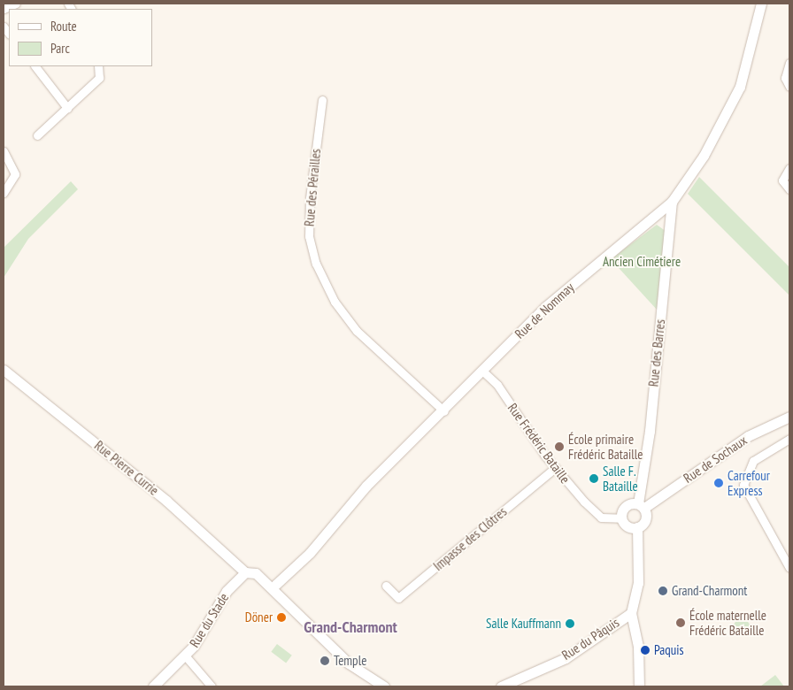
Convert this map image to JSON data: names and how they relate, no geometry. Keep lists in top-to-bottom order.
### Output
{
  "streets": {
    "street": [
      "Rue des Pérailles",
      "Rue de Nommay",
      "Rue des Barres",
      "Rue Frédéric Bataille",
      "Rue de Sochaux",
      "Rue Pierre Currie",
      "Impasse des Clôtres",
      "Rue du Stade",
      "Rue du Pâquis"
    ]
  },
  "crossings": [
    ["Rue des Pérailles", "Rue de Nommay"],
    ["Rue de Nommay", "Rue des Barres"],
    ["Rue de Nommay", "Rue Frédéric Bataille"],
    ["Rue des Barres", "Rue Frédéric Bataille"],
    ["Rue des Barres", "Rue de Sochaux"],
    ["Rue Frédéric Bataille", "Rue de Sochaux"],
    ["Rue Frédéric Bataille", "Impasse des Clôtres"],
    ["Rue Pierre Currie", "Rue du Stade"]
  ],
  "districts": ["Grand-Charmont"],
  "parks": ["Ancien Cimétiere"],
  "places": [
    "École primaire Frédéric Bataille",
    "Salle F. Bataille",
    "Carrefour Express",
    "Grand-Charmont",
    "Döner",
    "École maternelle Frédéric Bataille",
    "Salle Kauffmann",
    "Paquis",
    "Temple"
  ],
  "legend": ["Route", "Parc"]
}
